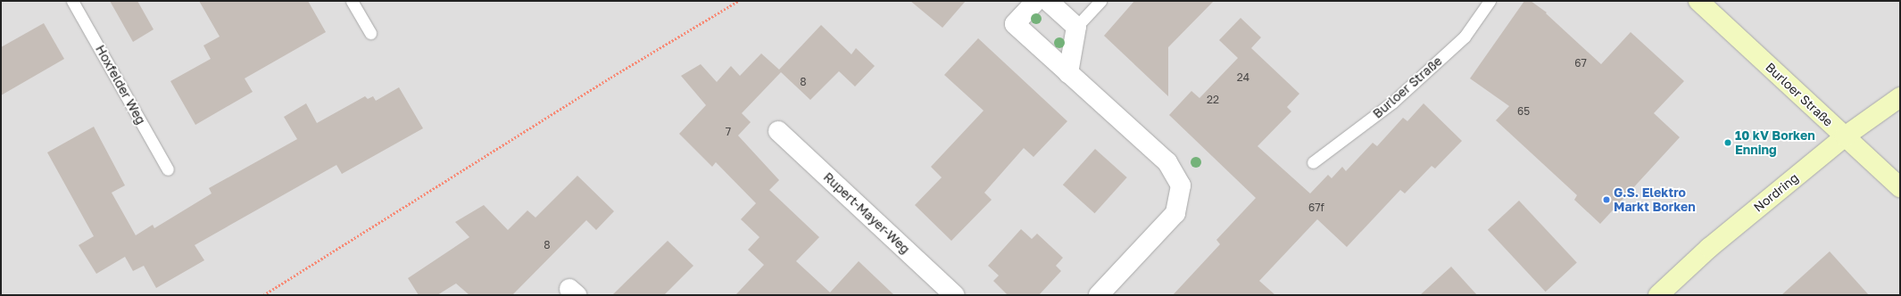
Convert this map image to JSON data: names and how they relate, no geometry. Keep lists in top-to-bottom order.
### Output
{
  "streets": {
    "main road": ["Burloer Straße", "Nordring"],
    "street": ["Rupert-Mayer-Weg"],
    "lane": ["Hoxfelder Weg"]
  },
  "crossings": [
    ["Burloer Straße", "Nordring"]
  ],
  "places": ["10 kV Borken Enning", "G.S. Elektro Markt Borken"],
  "house_numbers": [
    "67",
    "24",
    "8",
    "22",
    "65",
    "7",
    "67f",
    "8"
  ]
}
